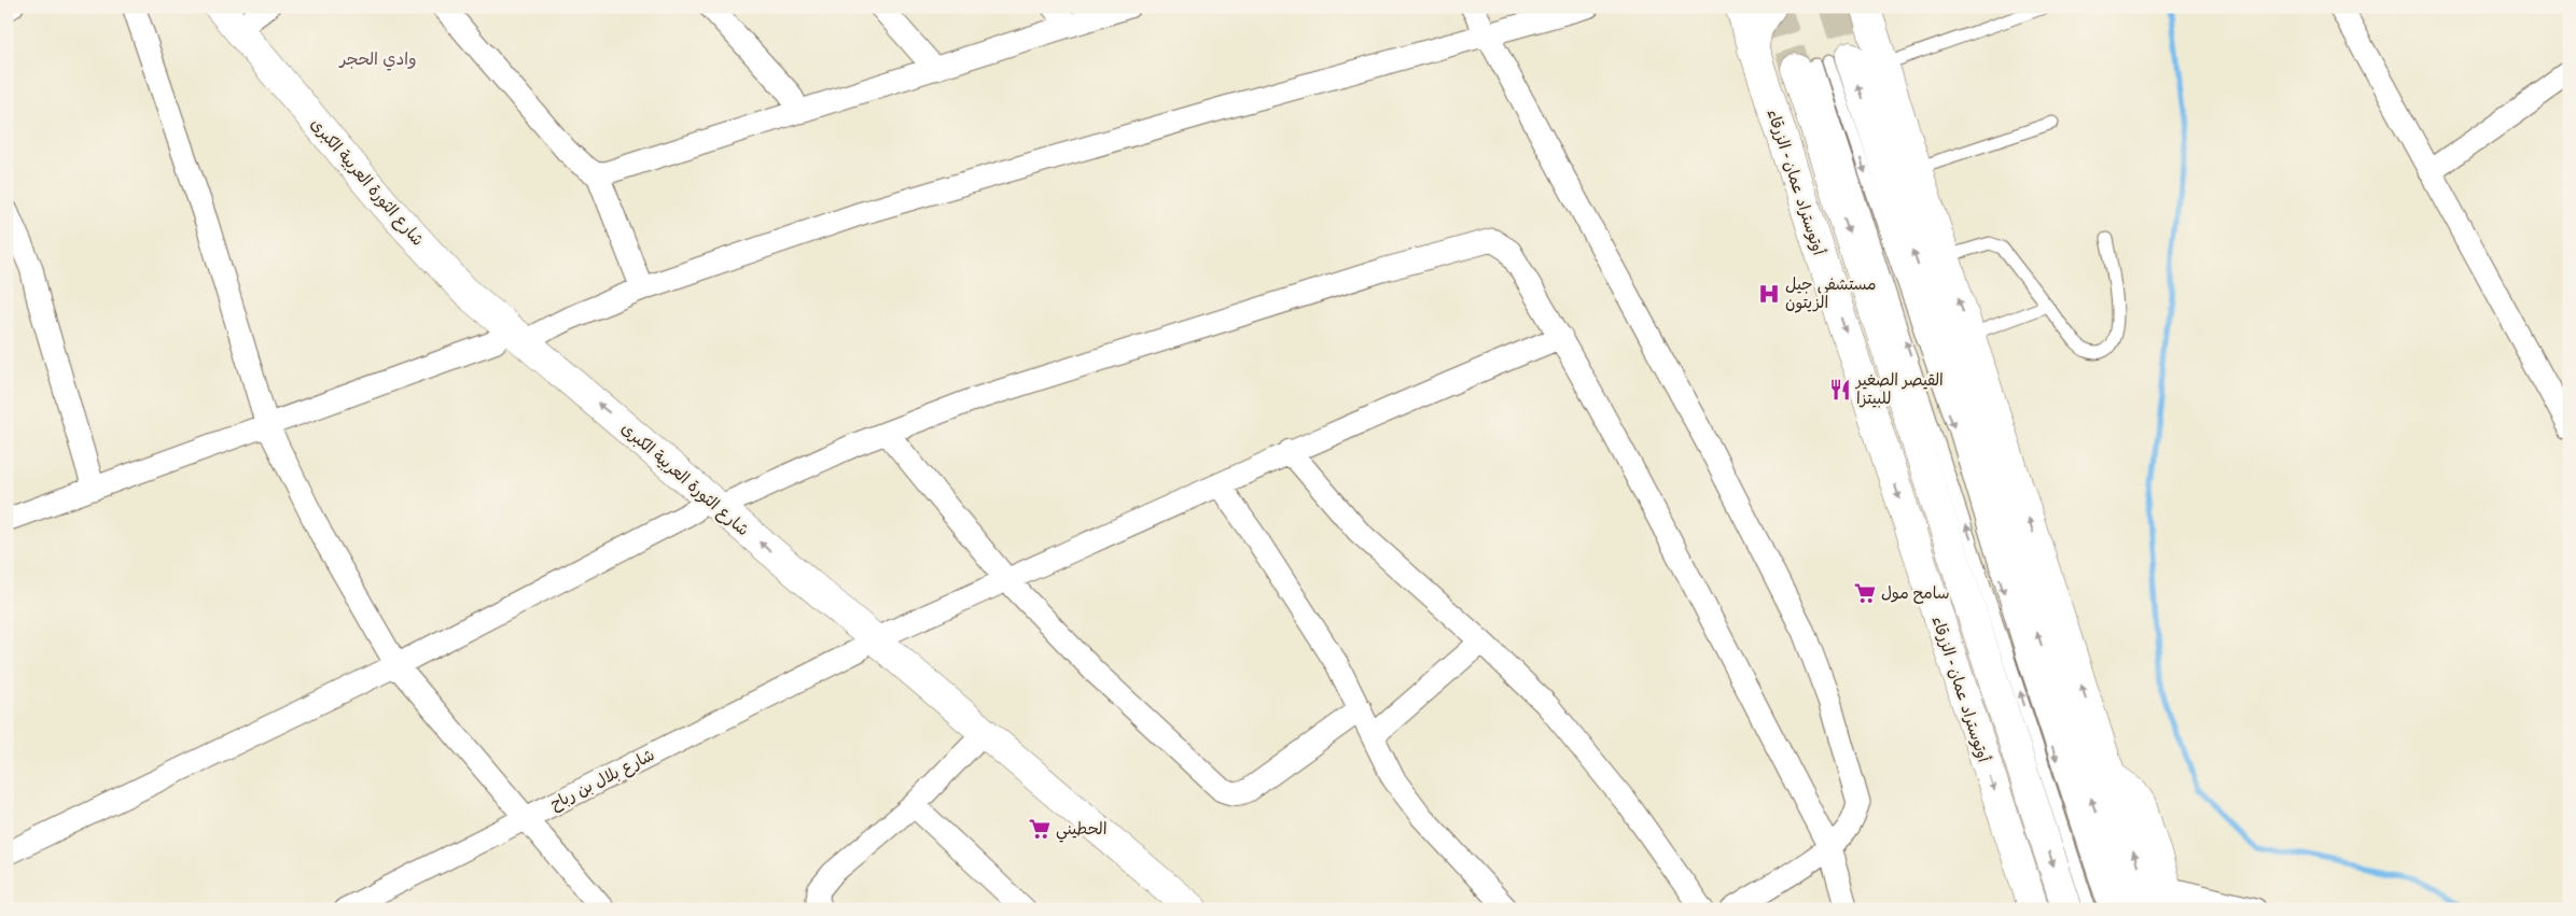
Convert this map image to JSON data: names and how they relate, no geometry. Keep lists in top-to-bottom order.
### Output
{
  "streets": {
    "main road": ["شارع الثورة العربية الكبرى", "أوتوستراد عمان - الزرقاء"],
    "street": ["شارع بلال بن رباح"]
  },
  "crossings": [
    ["شارع الثورة العربية الكبرى", "شارع بلال بن رباح"]
  ],
  "districts": ["وادي الحجر"],
  "places": {
    "hospital": ["مستشفى جيل الزيتون"],
    "restaurant": ["القيصر الصغير للبيتزا"],
    "supermarket": ["سامح مول", "الحطيني"]
  }
}
